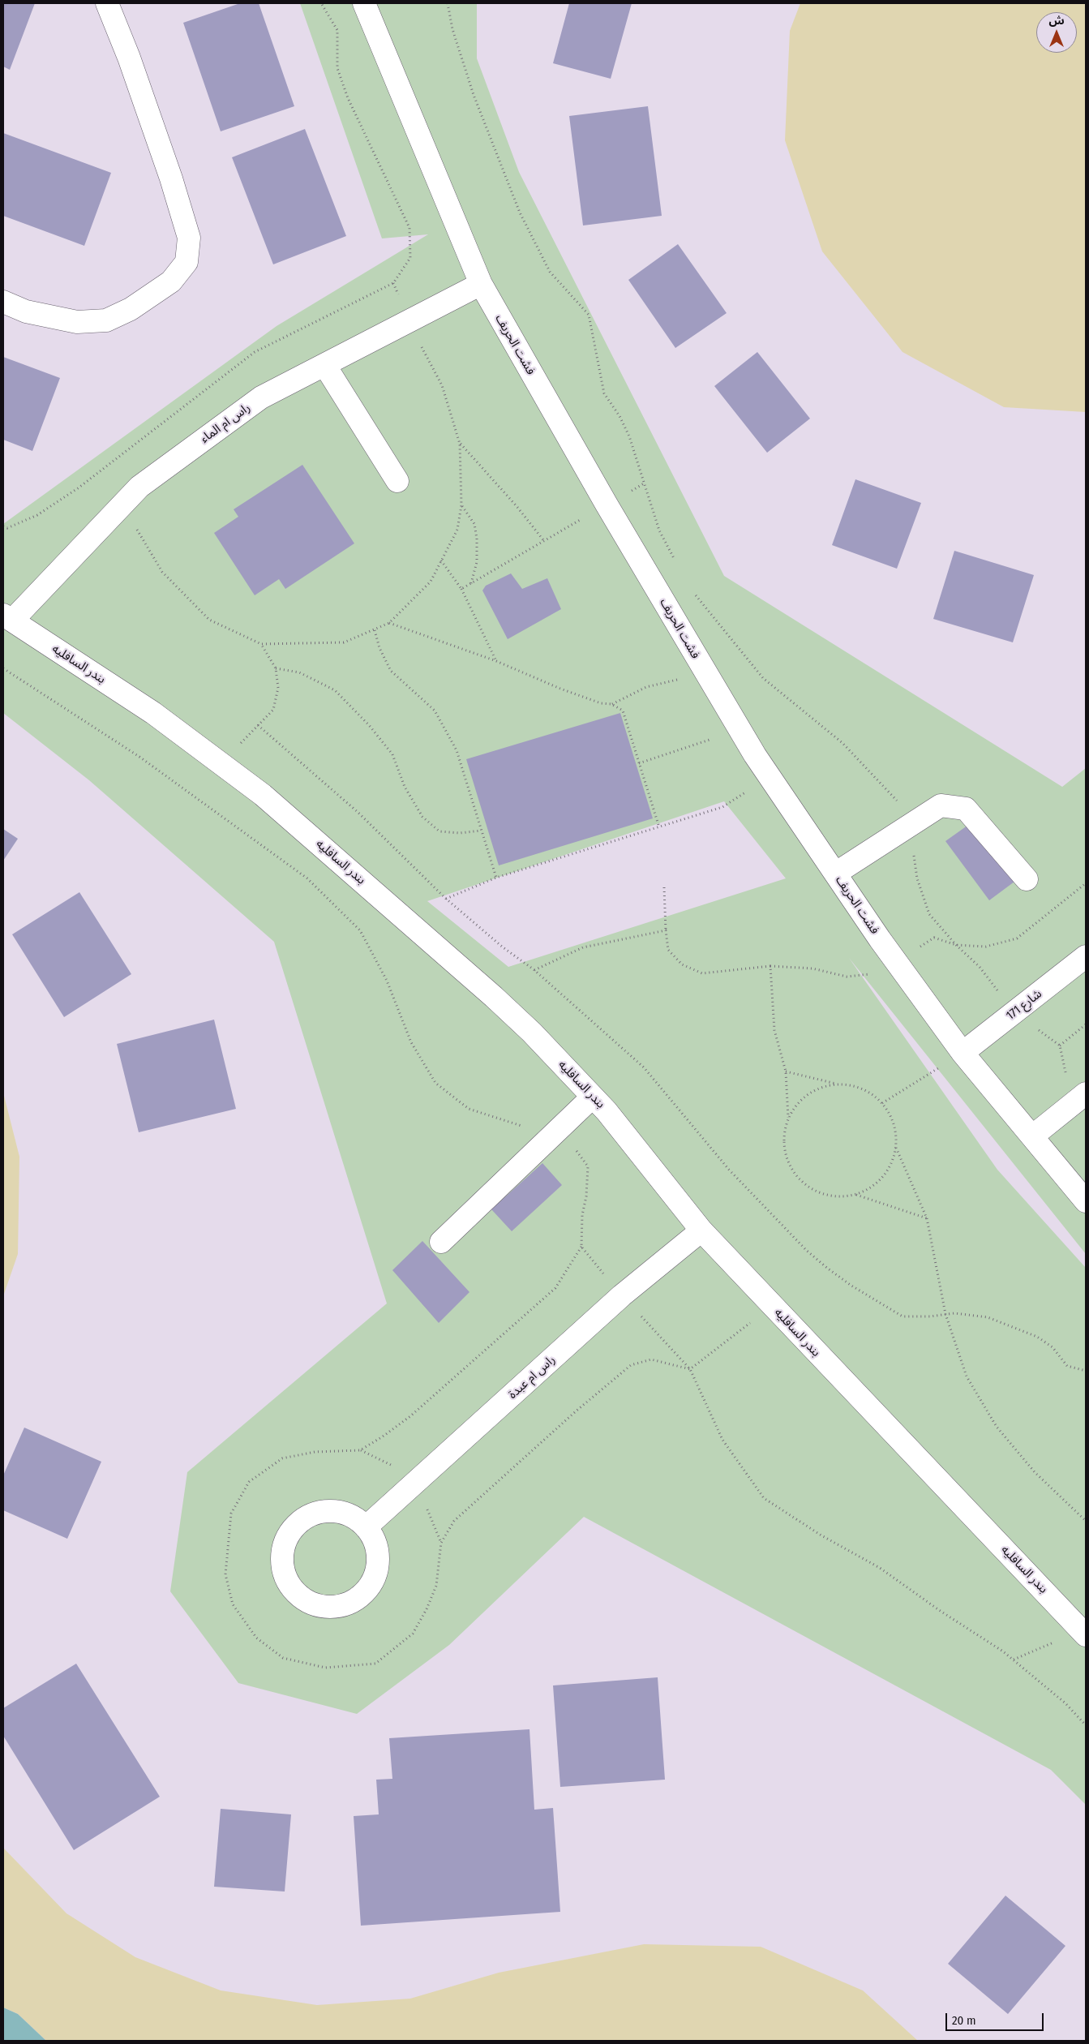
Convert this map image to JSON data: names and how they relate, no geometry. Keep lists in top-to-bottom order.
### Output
{
  "streets": {
    "street": [
      "فشت الحريف",
      "راس ام الماء",
      "بندر السافليه",
      "شارع 171",
      "راس ام عبدة"
    ]
  },
  "crossings": [
    ["فشت الحريف", "راس ام الماء"],
    ["فشت الحريف", "شارع 171"],
    ["راس ام الماء", "بندر السافليه"],
    ["بندر السافليه", "راس ام عبدة"]
  ],
  "scale_bar": "20 m",
  "north": "top"
}
